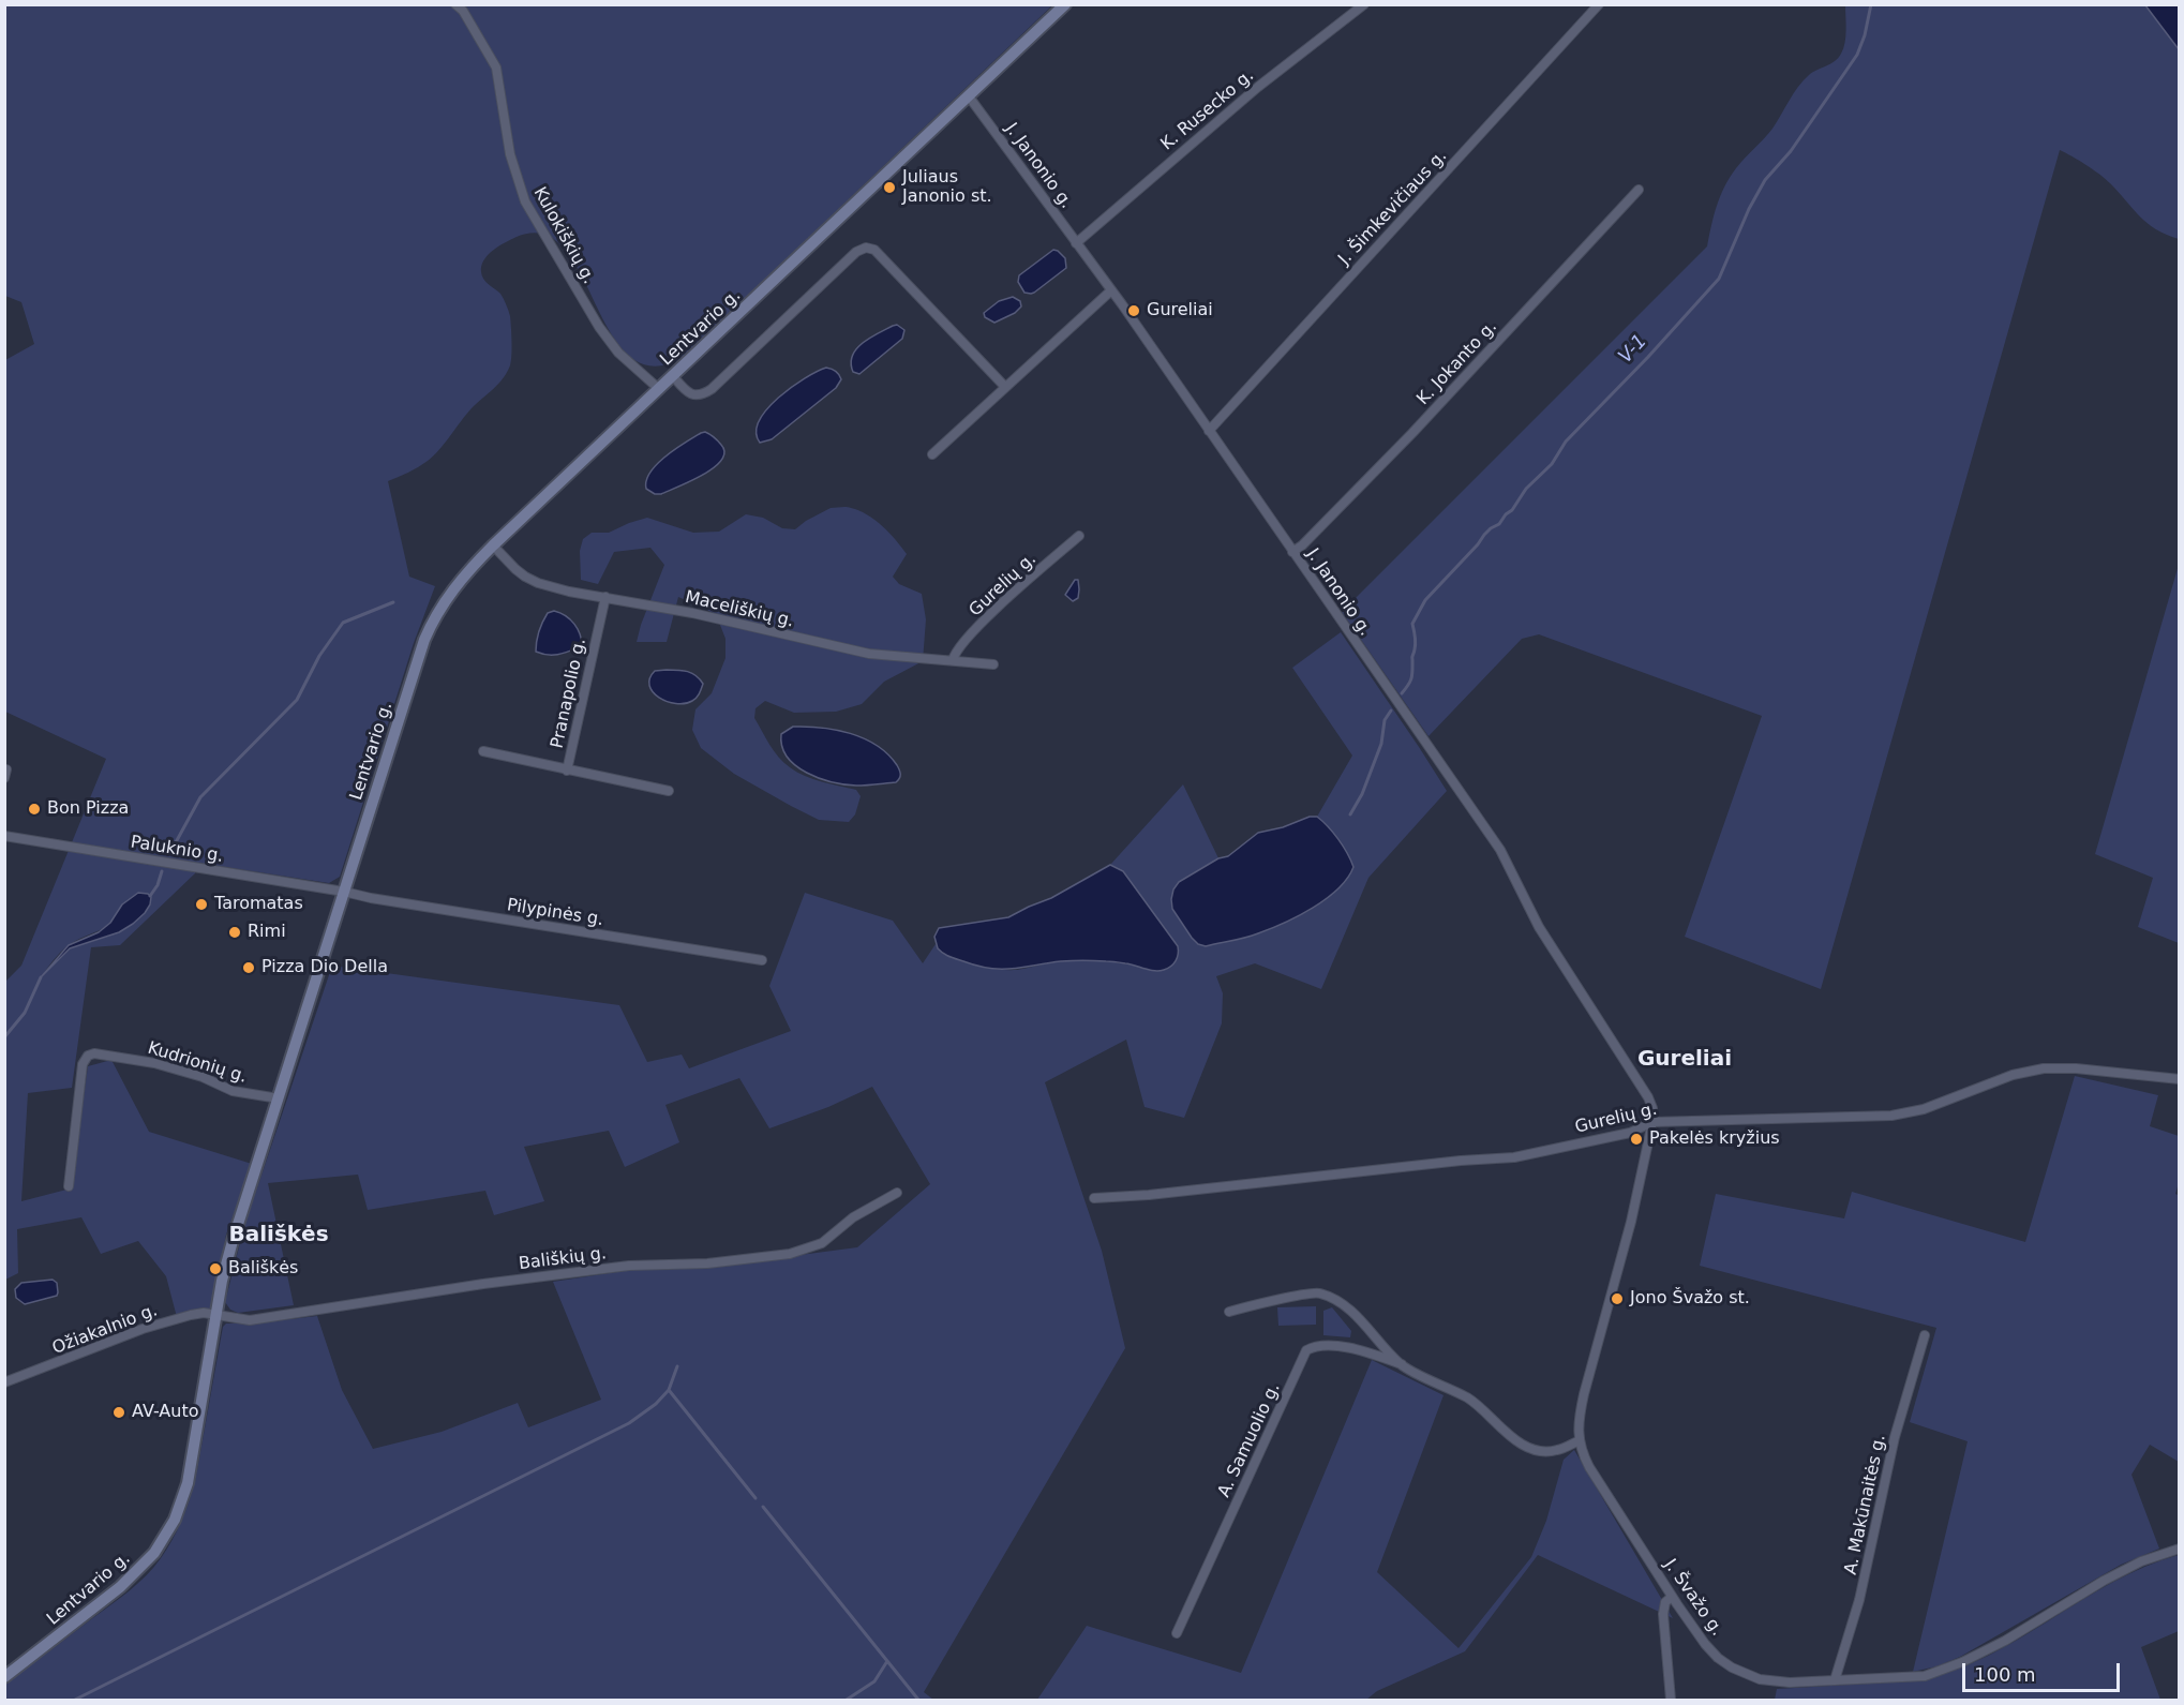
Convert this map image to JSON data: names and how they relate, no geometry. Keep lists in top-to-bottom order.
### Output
{
  "streets": {
    "main road": ["Lentvario g."],
    "street": [
      "K. Rusecko g.",
      "J. Janonio g.",
      "J. Šimkevičiaus g.",
      "Kulokiškių g.",
      "K. Jokanto g.",
      "Gurelių g.",
      "Maceliškių g.",
      "Pranapolio g.",
      "Paluknio g.",
      "Pilypinės g.",
      "Kudrionių g.",
      "Bališkių g.",
      "Ožiakalnio g.",
      "A. Samuolio g.",
      "A. Makūnaitės g.",
      "J. Švažo g."
    ]
  },
  "crossings": [
    ["K. Rusecko g.", "J. Janonio g."],
    ["J. Janonio g.", "J. Šimkevičiaus g."],
    ["J. Janonio g.", "Lentvario g."],
    ["J. Janonio g.", "K. Jokanto g."],
    ["J. Janonio g.", "Gurelių g."],
    ["J. Janonio g.", "J. Švažo g."],
    ["Kulokiškių g.", "Lentvario g."],
    ["Lentvario g.", "Maceliškių g."],
    ["Lentvario g.", "Paluknio g."],
    ["Lentvario g.", "Pilypinės g."],
    ["Lentvario g.", "Kudrionių g."],
    ["Lentvario g.", "Bališkių g."],
    ["Lentvario g.", "Ožiakalnio g."],
    ["Gurelių g.", "Maceliškių g."],
    ["Gurelių g.", "J. Švažo g."],
    ["Maceliškių g.", "Pranapolio g."],
    ["Paluknio g.", "Pilypinės g."],
    ["Bališkių g.", "Ožiakalnio g."],
    ["A. Makūnaitės g.", "J. Švažo g."]
  ],
  "districts": ["Gureliai", "Bališkės"],
  "water": ["V-1"],
  "places": [
    "Juliaus Janonio st.",
    "Gureliai",
    "Bon Pizza",
    "Taromatas",
    "Rimi",
    "Pizza Dio Della",
    "Pakelės kryžius",
    "Bališkės",
    "Jono Švažo st.",
    "AV-Auto"
  ],
  "scale_bar": "100 m"
}
